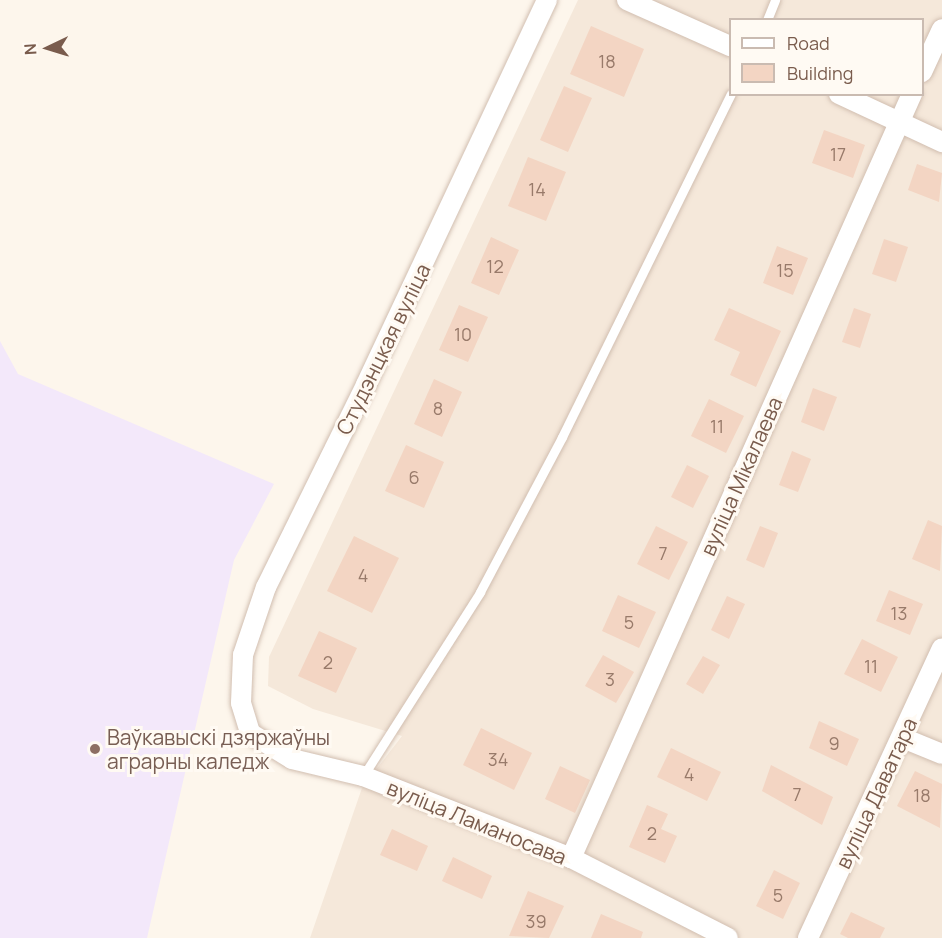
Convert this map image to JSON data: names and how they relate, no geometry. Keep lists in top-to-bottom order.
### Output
{
  "streets": {
    "street": [
      "Студэнцкая вуліца",
      "вуліца Мікалаева",
      "вуліца Даватара",
      "вуліца Ламаносава"
    ]
  },
  "crossings": [
    ["Студэнцкая вуліца", "вуліца Ламаносава"],
    ["вуліца Мікалаева", "вуліца Ламаносава"]
  ],
  "places": ["Ваўкавыскі дзяржаўны аграрны каледж"],
  "house_numbers": [
    "18",
    "17",
    "14",
    "12",
    "15",
    "10",
    "8",
    "11",
    "6",
    "7",
    "4",
    "13",
    "5",
    "2",
    "11",
    "3",
    "9",
    "34",
    "4",
    "7",
    "18",
    "2",
    "5",
    "39"
  ],
  "legend": ["Road", "Building"],
  "north": "left"
}
